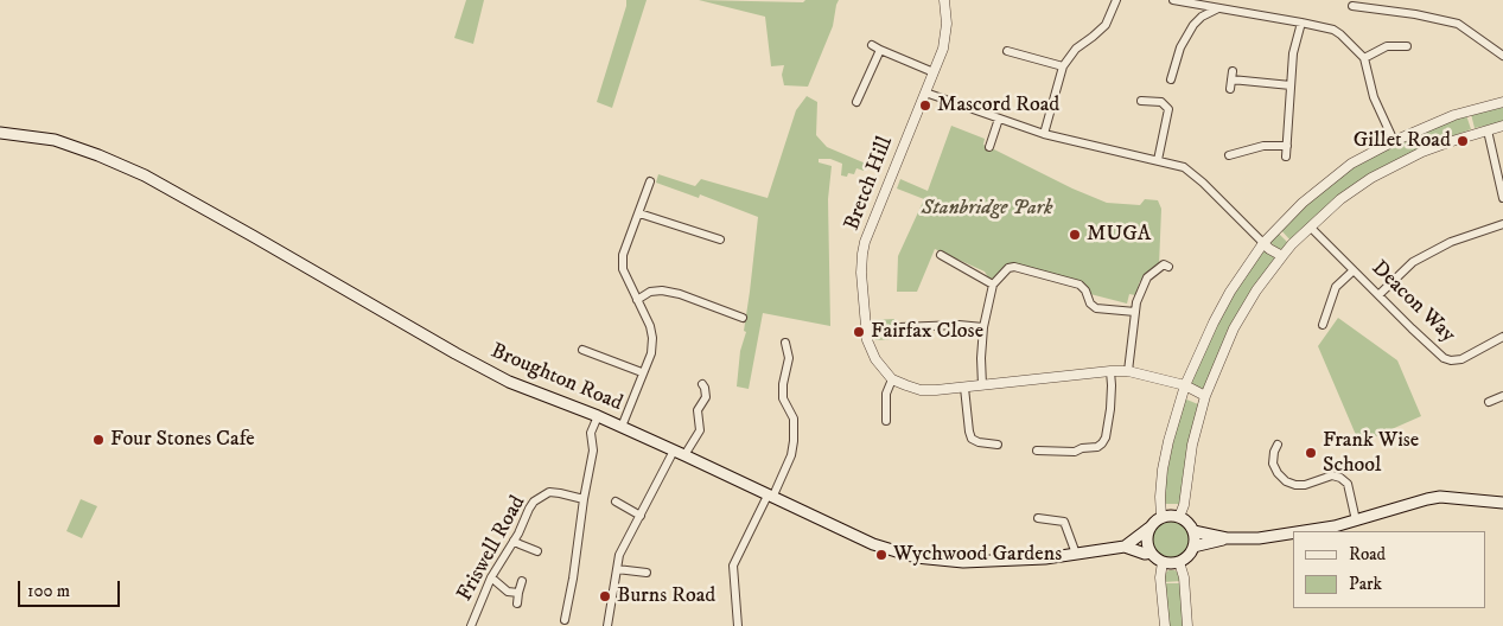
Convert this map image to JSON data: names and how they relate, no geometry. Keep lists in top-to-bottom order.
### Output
{
  "streets": {
    "main road": ["Broughton Road"],
    "street": ["Bretch Hill", "Deacon Way", "Friswell Road"]
  },
  "parks": ["Stanbridge Park"],
  "places": [
    "Mascord Road",
    "Gillet Road",
    "MUGA",
    "Fairfax Close",
    "Four Stones Cafe",
    "Frank Wise School",
    "Wychwood Gardens",
    "Burns Road"
  ],
  "legend": ["Road", "Park"],
  "scale_bar": "100 m"
}
